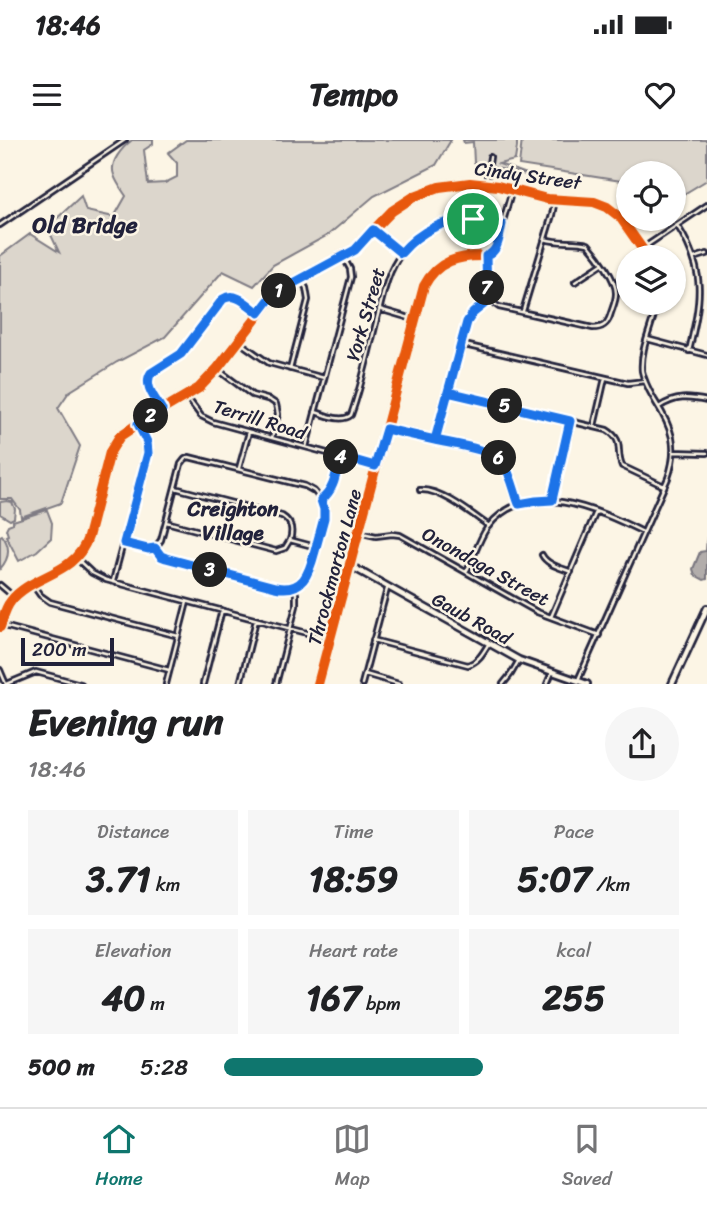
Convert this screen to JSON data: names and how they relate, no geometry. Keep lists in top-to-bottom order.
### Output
{
  "streets": {
    "street": [
      "Cindy Street",
      "York Street",
      "Terrill Road",
      "Onondaga Street",
      "Throckmorton Lane",
      "Gaub Road"
    ]
  },
  "crossings": [
    ["Cindy Street", "Terrill Road"],
    ["Terrill Road", "Throckmorton Lane"],
    ["Onondaga Street", "Throckmorton Lane"],
    ["Throckmorton Lane", "Gaub Road"]
  ],
  "districts": ["Old Bridge", "Creighton Village"],
  "scale_bar": "200 m",
  "page": {
    "status": "18:46",
    "header": "Tempo",
    "pins": [
      "7",
      "1",
      "5",
      "2",
      "4",
      "6",
      "3"
    ],
    "scale": "200 m",
    "heading": ["Evening run", "18:46"],
    "stats": [
      ["Distance", "3.71 km"],
      ["Time", "18:59"],
      ["Pace", "5:07 /km"],
      ["Elevation", "40 m"],
      ["Heart rate", "167 bpm"],
      ["kcal", "255"]
    ],
    "list": [
      {
        "name": "500 m",
        "note": "5:28"
      }
    ],
    "tabs": ["Home", "Map", "Saved"]
  }
}
